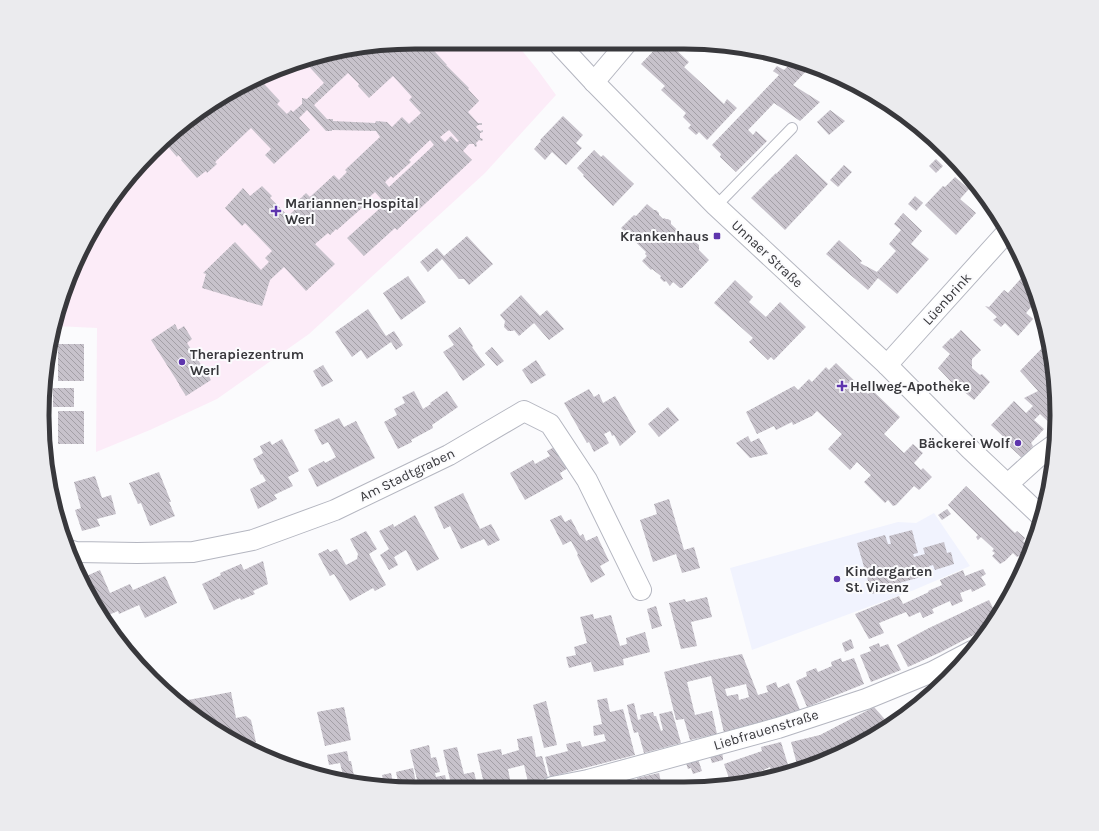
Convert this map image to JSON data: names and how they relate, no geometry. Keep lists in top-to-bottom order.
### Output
{
  "streets": {
    "street": [
      "Unnaer Straße",
      "Lüenbrink",
      "Am Stadtgraben",
      "Liebfrauenstraße"
    ]
  },
  "crossings": [
    ["Unnaer Straße", "Lüenbrink"]
  ],
  "places": {
    "health": ["Mariannen-Hospital Werl", "Hellweg-Apotheke"],
    "transit": ["Krankenhaus"],
    "other": ["Therapiezentrum Werl", "Bäckerei Wolf", "Kindergarten St. Vizenz"]
  }
}
